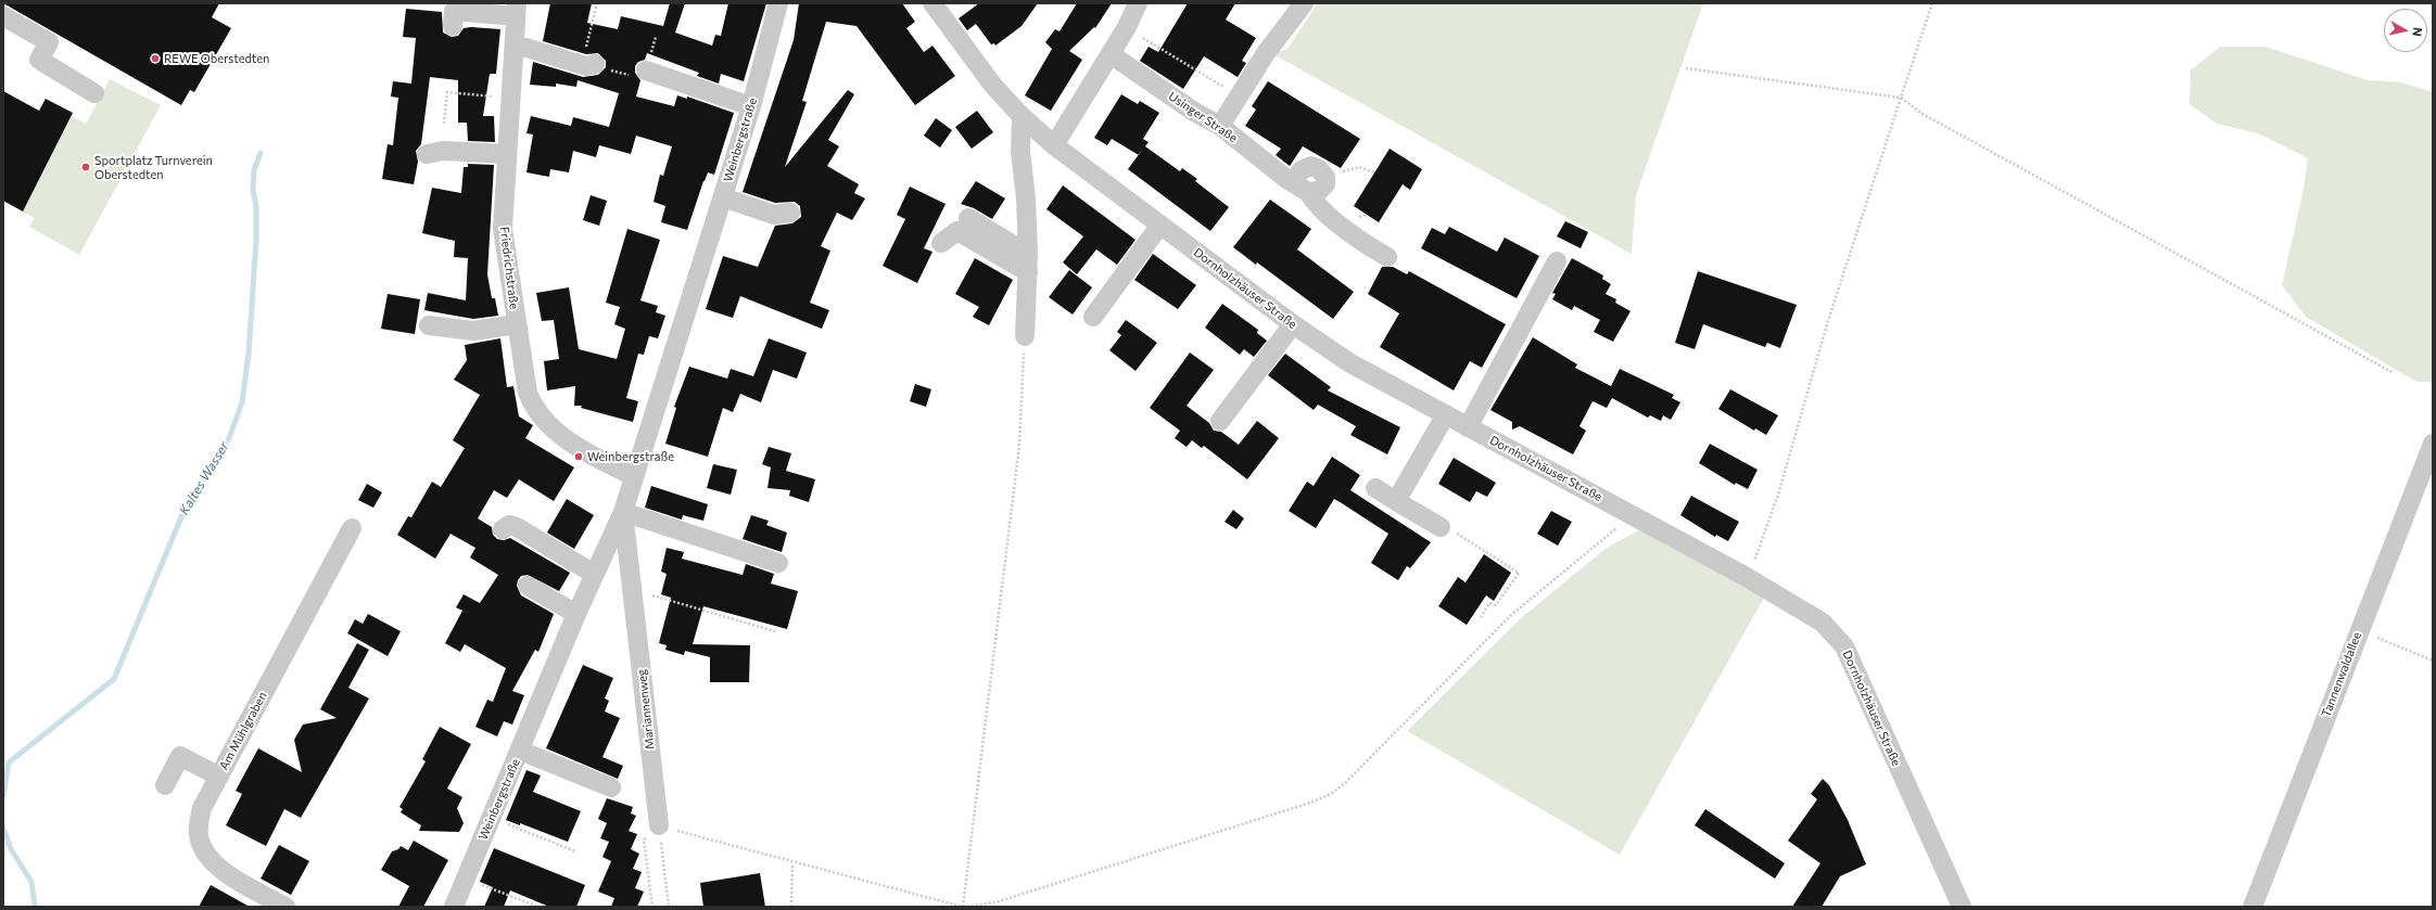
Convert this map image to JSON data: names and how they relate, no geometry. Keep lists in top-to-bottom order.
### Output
{
  "streets": {
    "street": [
      "Usinger Straße",
      "Weinbergstraße",
      "Friedrichstraße",
      "Dornholzhäuser Straße",
      "Tannenwaldallee",
      "Mariannenweg",
      "Am Mühlgraben"
    ]
  },
  "crossings": [
    ["Weinbergstraße", "Friedrichstraße"],
    ["Weinbergstraße", "Mariannenweg"]
  ],
  "water": ["Kaltes Wasser"],
  "places": ["REWE Oberstedten", "Sportplatz Turnverein Oberstedten", "Weinbergstraße"],
  "north": "right"
}
